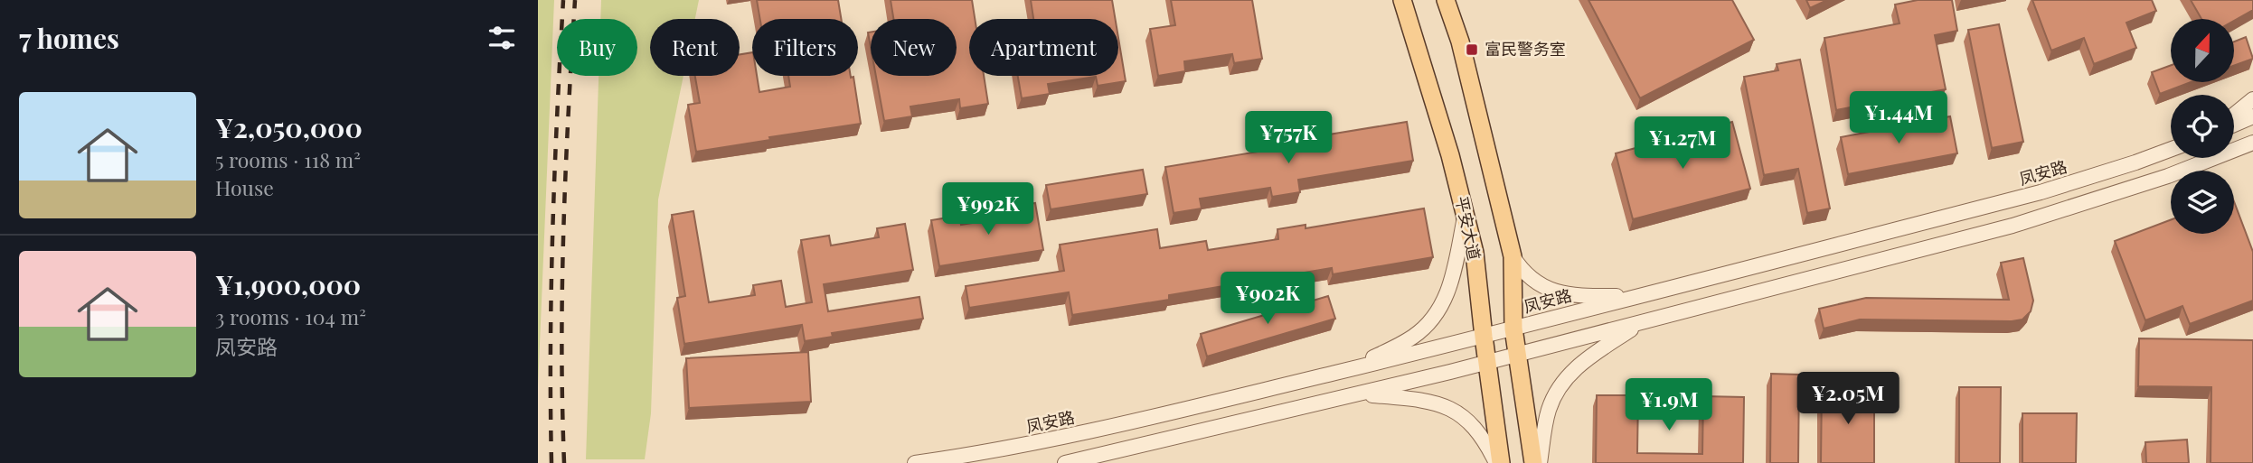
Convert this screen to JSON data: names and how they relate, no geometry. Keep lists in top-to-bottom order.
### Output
{
  "streets": {
    "main road": ["平安大道"],
    "street": ["凤安路"]
  },
  "crossings": [
    ["凤安路", "平安大道"]
  ],
  "places": {
    "transit": ["富民警务室"]
  },
  "north": "top",
  "page": {
    "heading": "7 homes",
    "chip": [
      "Buy",
      "Rent",
      "Filters",
      "New",
      "Apartment"
    ],
    "list": [
      {
        "name": "¥2,050,000",
        "note": "5 rooms · 118 m² · House"
      },
      {
        "name": "¥1,900,000",
        "note": "3 rooms · 104 m² · 凤安路"
      }
    ],
    "price": [
      "¥1.44M",
      "¥757K",
      "¥1.27M",
      "¥992K",
      "¥902K",
      "¥2.05M",
      "¥1.9M"
    ]
  }
}
